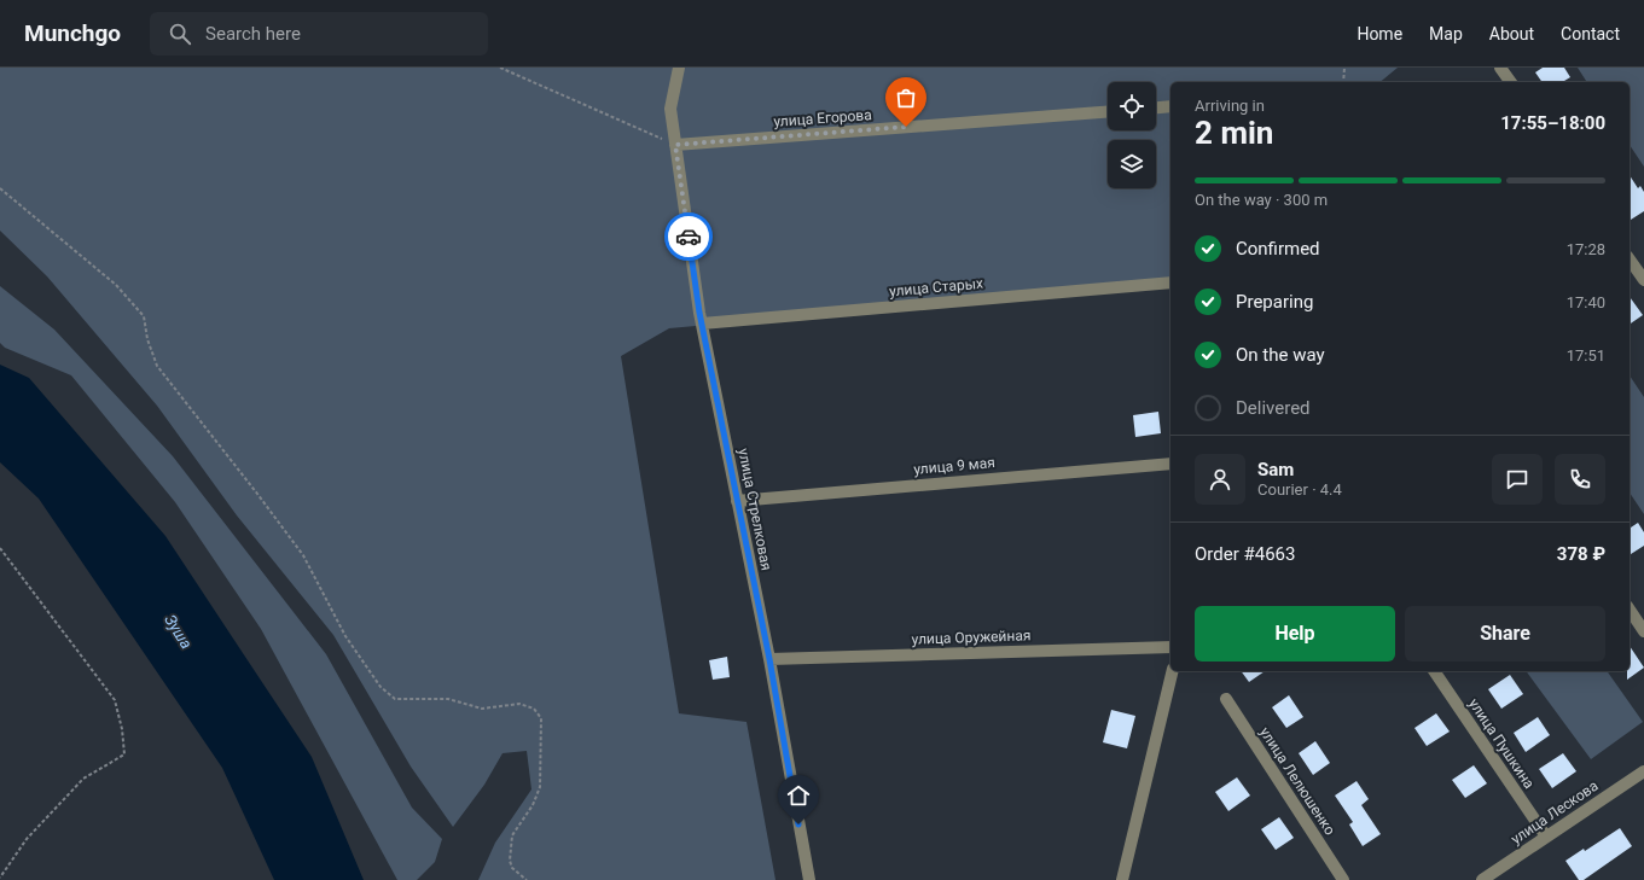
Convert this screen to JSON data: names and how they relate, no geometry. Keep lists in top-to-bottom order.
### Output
{
  "streets": {
    "street": [
      "улица Егорова",
      "улица Старых",
      "улица 9 мая",
      "улица Стрелковая",
      "улица Оружейная",
      "улица Пушкина",
      "улица Лелюшенко",
      "улица Лескова"
    ]
  },
  "crossings": [
    ["улица Егорова", "улица Стрелковая"],
    ["улица Старых", "улица Стрелковая"],
    ["улица 9 мая", "улица Стрелковая"],
    ["улица Стрелковая", "улица Оружейная"],
    ["улица Пушкина", "улица Лескова"]
  ],
  "water": ["Зуша"],
  "page": {
    "header": "Munchgo",
    "search": "Search here",
    "nav": [
      "Home",
      "Map",
      "About",
      "Contact"
    ],
    "heading": ["2 min", "Arriving in", "17:55–18:00"],
    "panel": [
      "Sam",
      "Courier · 4.4",
      "Order #4663",
      "378 ₽"
    ],
    "bar": "On the way · 300 m",
    "list": [
      ["Confirmed", "17:28"],
      ["Preparing", "17:40"],
      ["On the way", "17:51"],
      "Delivered"
    ],
    "buttons": ["Help", "Share"]
  }
}
